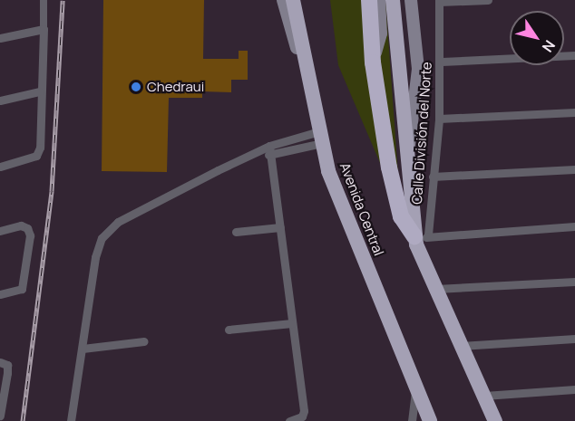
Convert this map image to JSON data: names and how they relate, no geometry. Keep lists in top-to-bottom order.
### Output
{
  "streets": {
    "highway": ["Avenida Central"],
    "street": ["Calle División del Norte"]
  },
  "places": ["Chedraui"],
  "north": "bottom right"
}
